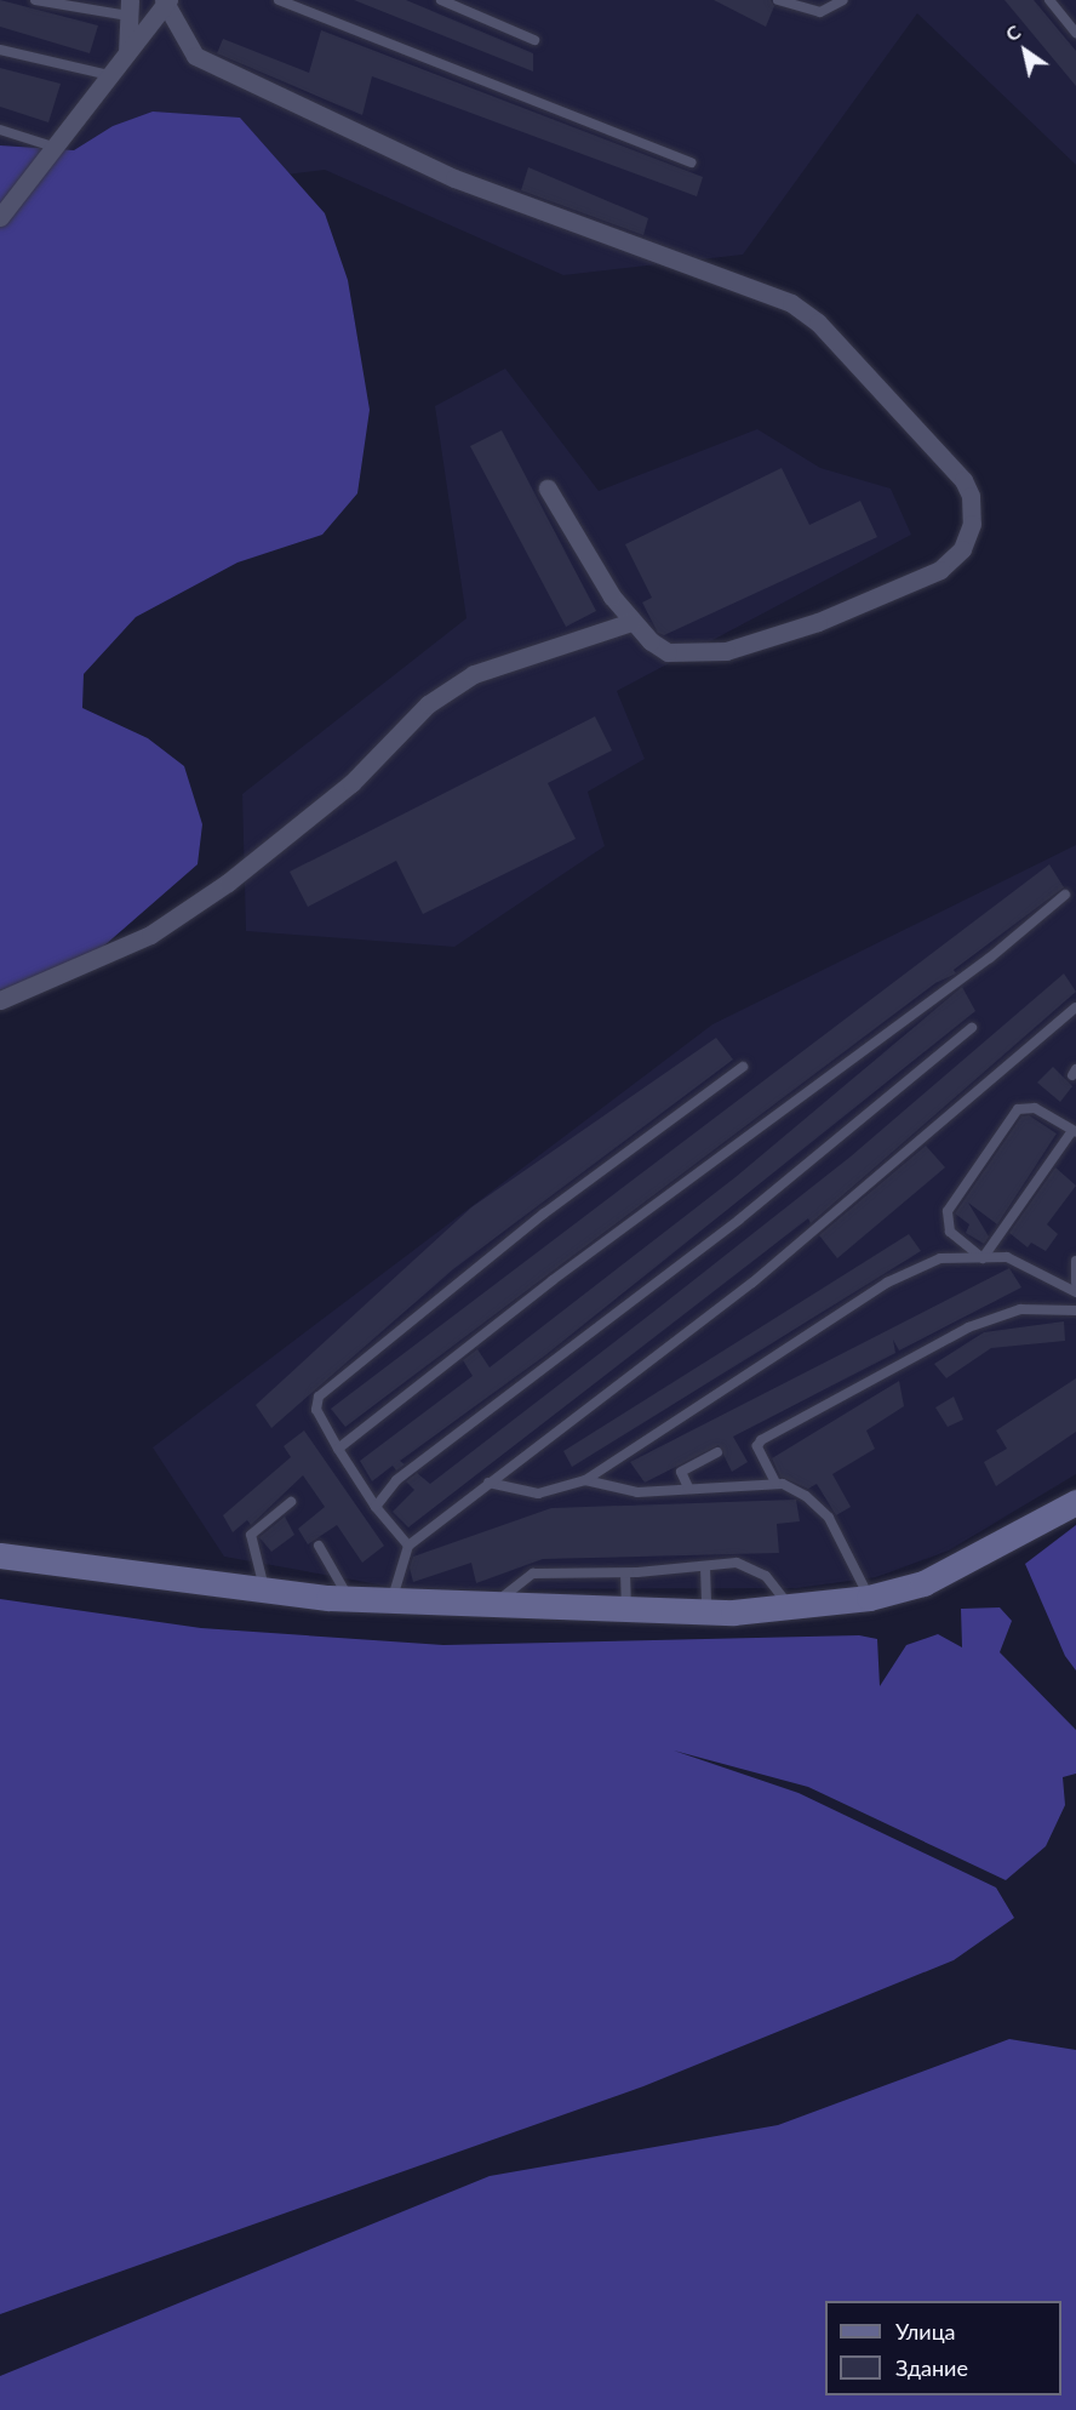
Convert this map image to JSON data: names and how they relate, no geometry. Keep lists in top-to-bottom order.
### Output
{
  "legend": ["Улица", "Здание"],
  "north": "top left"
}
